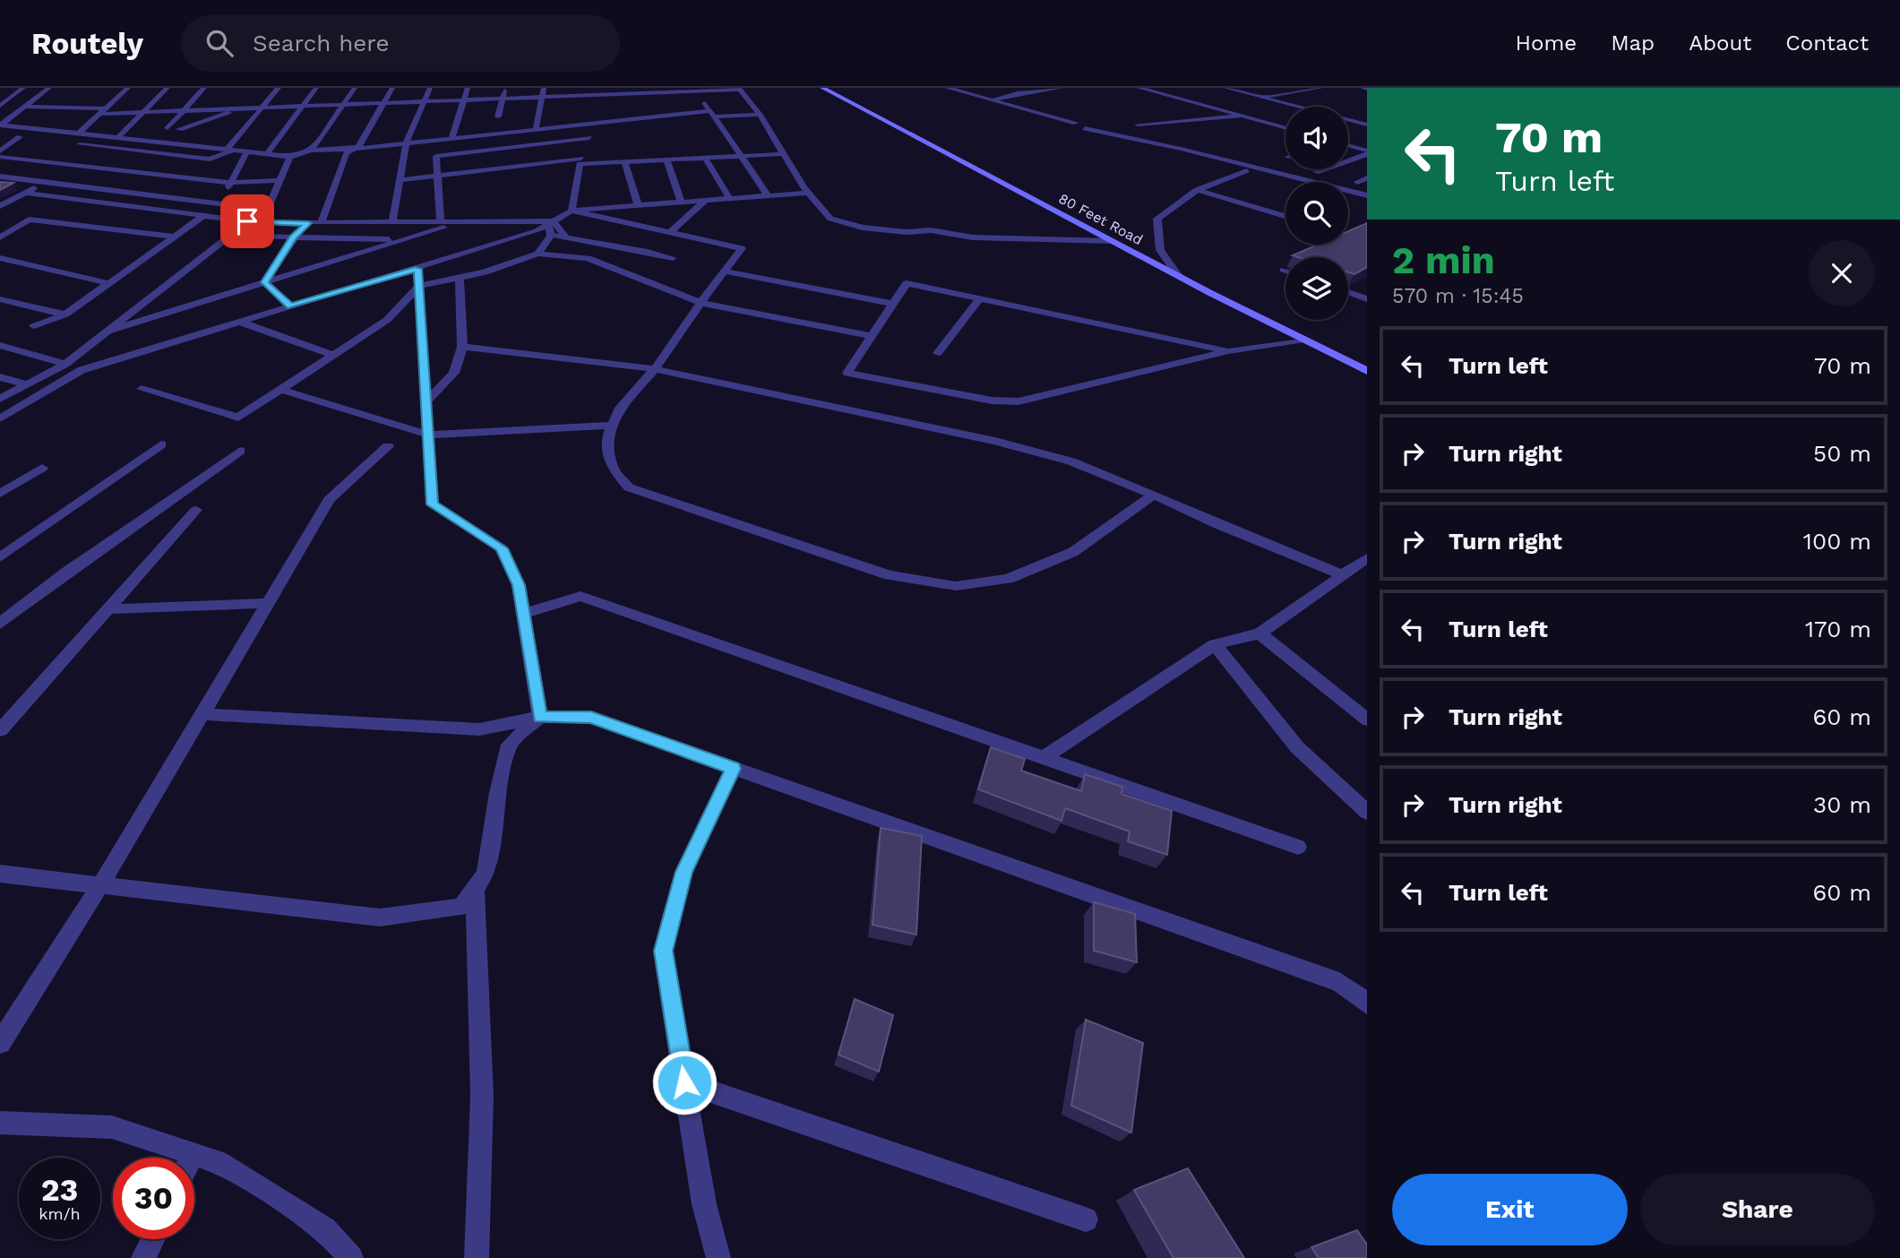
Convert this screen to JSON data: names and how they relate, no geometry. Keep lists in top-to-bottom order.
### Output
{
  "streets": {
    "main road": ["80 Feet Road"]
  },
  "page": {
    "header": "Routely",
    "search": "Search here",
    "nav": [
      "Home",
      "Map",
      "About",
      "Contact"
    ],
    "turn": ["70 m", "Turn left"],
    "heading": ["2 min", "570 m · 15:45"],
    "list": [
      {
        "name": "Turn left",
        "value": "70 m"
      },
      {
        "name": "Turn right",
        "value": "50 m"
      },
      {
        "name": "Turn right",
        "value": "100 m"
      },
      {
        "name": "Turn left",
        "value": "170 m"
      },
      {
        "name": "Turn right",
        "value": "60 m"
      },
      {
        "name": "Turn right",
        "value": "30 m"
      },
      {
        "name": "Turn left",
        "value": "60 m"
      }
    ],
    "speed": "23 km/h",
    "limit": "30",
    "buttons": ["Exit", "Share"]
  }
}
